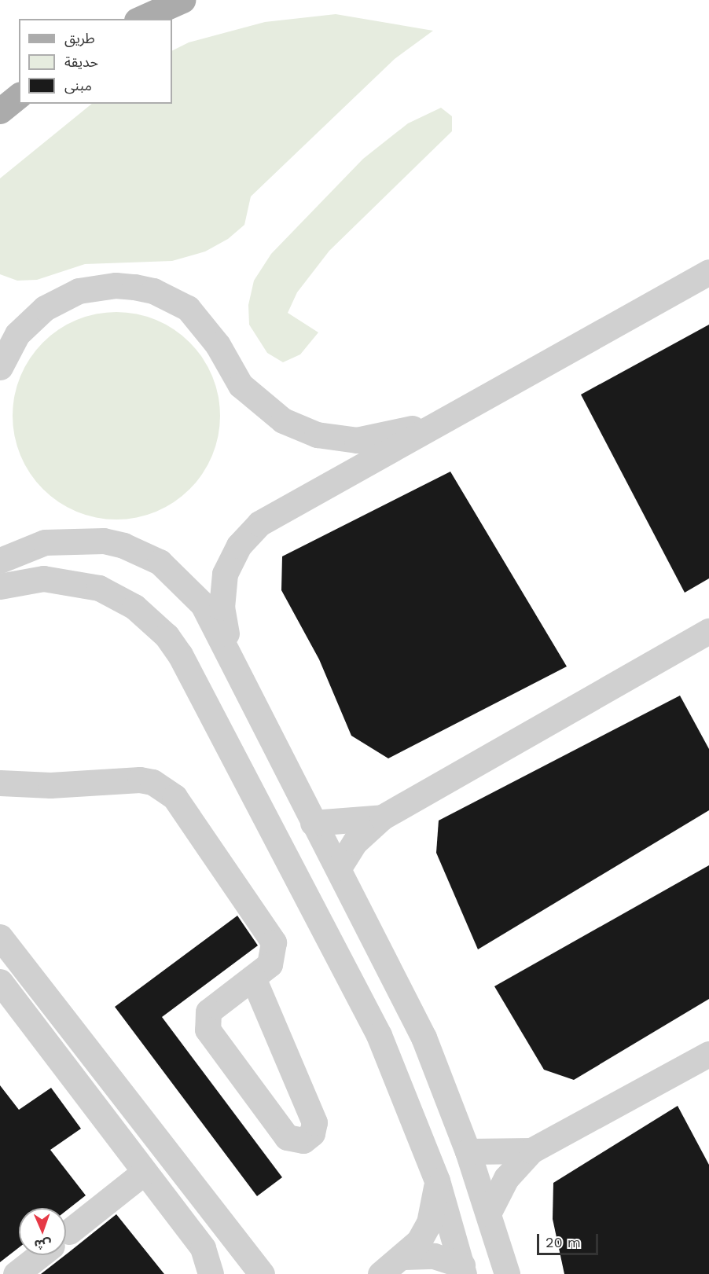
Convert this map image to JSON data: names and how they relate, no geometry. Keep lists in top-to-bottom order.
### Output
{
  "legend": ["طريق", "حديقة", "مبنى"],
  "scale_bar": "20 m",
  "north": "bottom"
}
